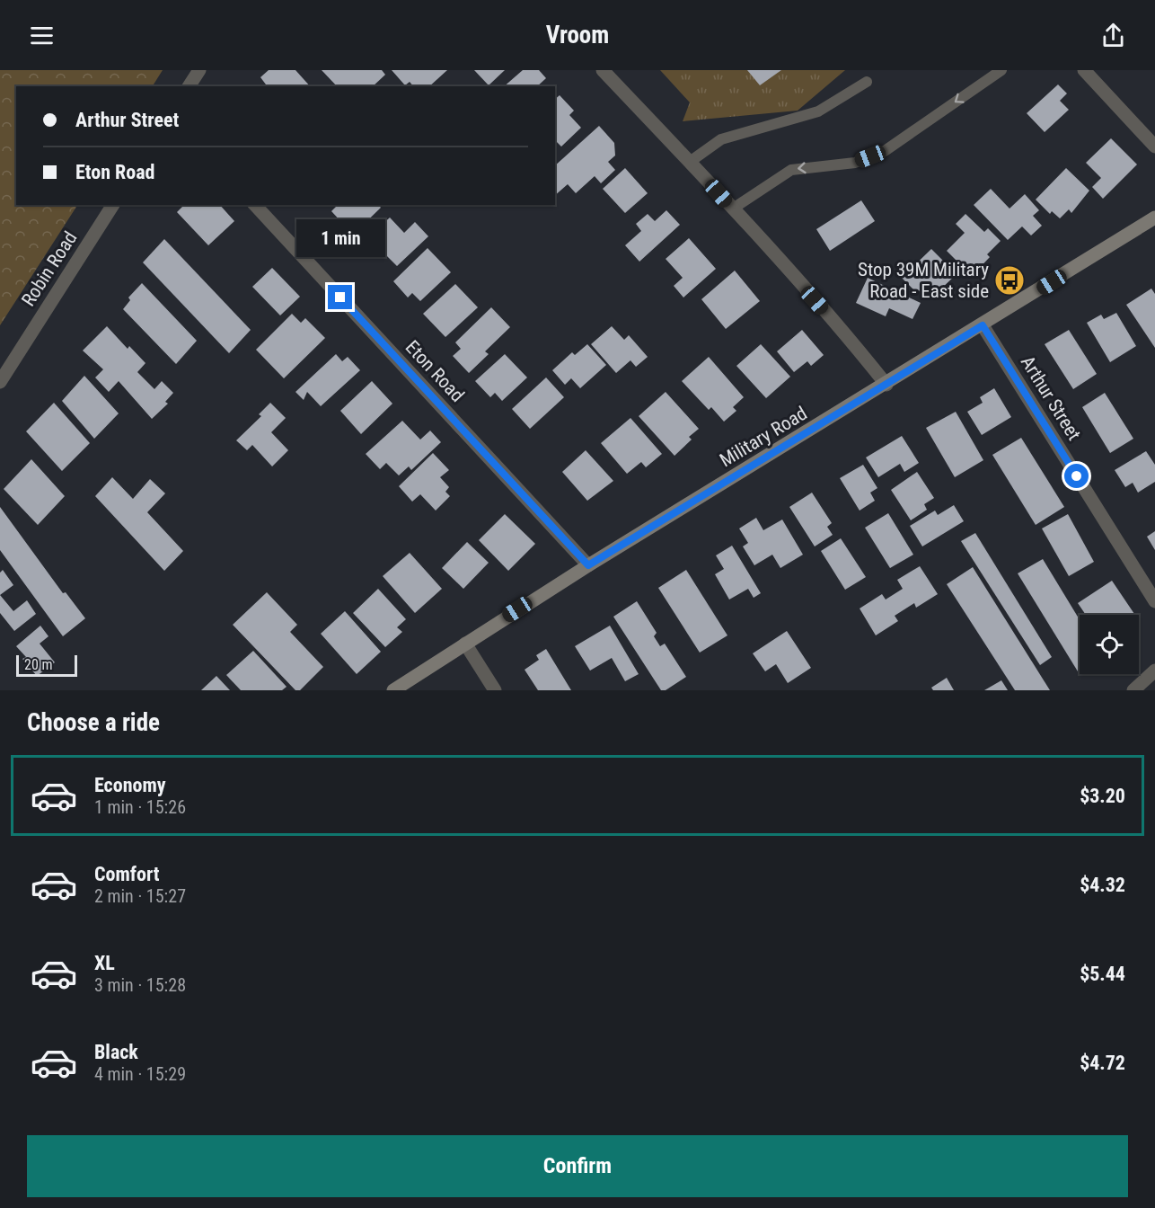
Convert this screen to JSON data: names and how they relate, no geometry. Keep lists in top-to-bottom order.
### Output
{
  "streets": {
    "main road": ["Military Road"],
    "street": ["Robin Road", "Eton Road", "Arthur Street"]
  },
  "crossings": [
    ["Eton Road", "Military Road"],
    ["Arthur Street", "Military Road"]
  ],
  "places": {
    "bus stop": ["Stop 39M Military Road - East side"]
  },
  "scale_bar": "20 m",
  "page": {
    "header": "Vroom",
    "banner": ["Arthur Street", "Eton Road"],
    "bubble": "1 min",
    "scale": "20 m",
    "heading": "Choose a ride",
    "list": [
      {
        "name": "Economy",
        "note": "1 min · 15:26",
        "value": "$3.20"
      },
      {
        "name": "Comfort",
        "note": "2 min · 15:27",
        "value": "$4.32"
      },
      {
        "name": "XL",
        "note": "3 min · 15:28",
        "value": "$5.44"
      },
      {
        "name": "Black",
        "note": "4 min · 15:29",
        "value": "$4.72"
      }
    ],
    "buttons": "Confirm"
  }
}
